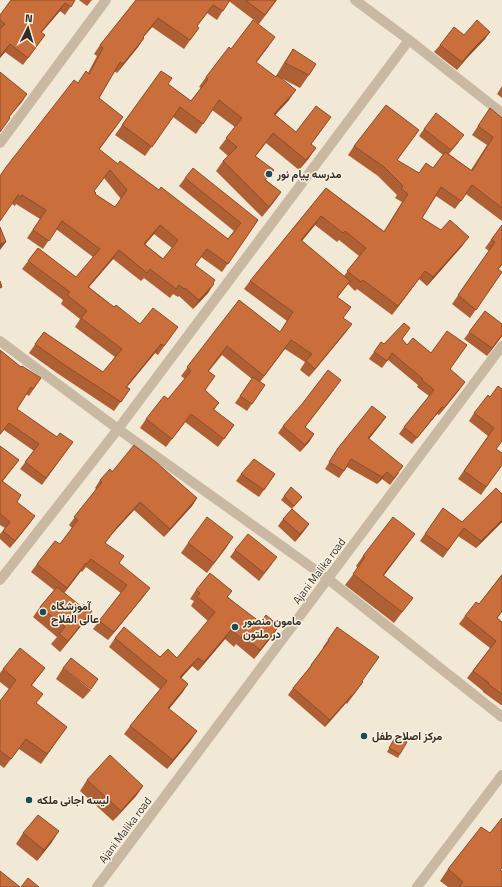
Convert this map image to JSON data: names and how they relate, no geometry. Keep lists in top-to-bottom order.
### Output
{
  "streets": {
    "street": ["Ajani Malika road"]
  },
  "places": [
    "مدرسه پیام نور",
    "آموزشگاه عالی الفلاح",
    "مامون منصور در ملتون",
    "مرکز اصلاح طفل",
    "لیسه اجانی ملکه"
  ],
  "north": "top"
}
